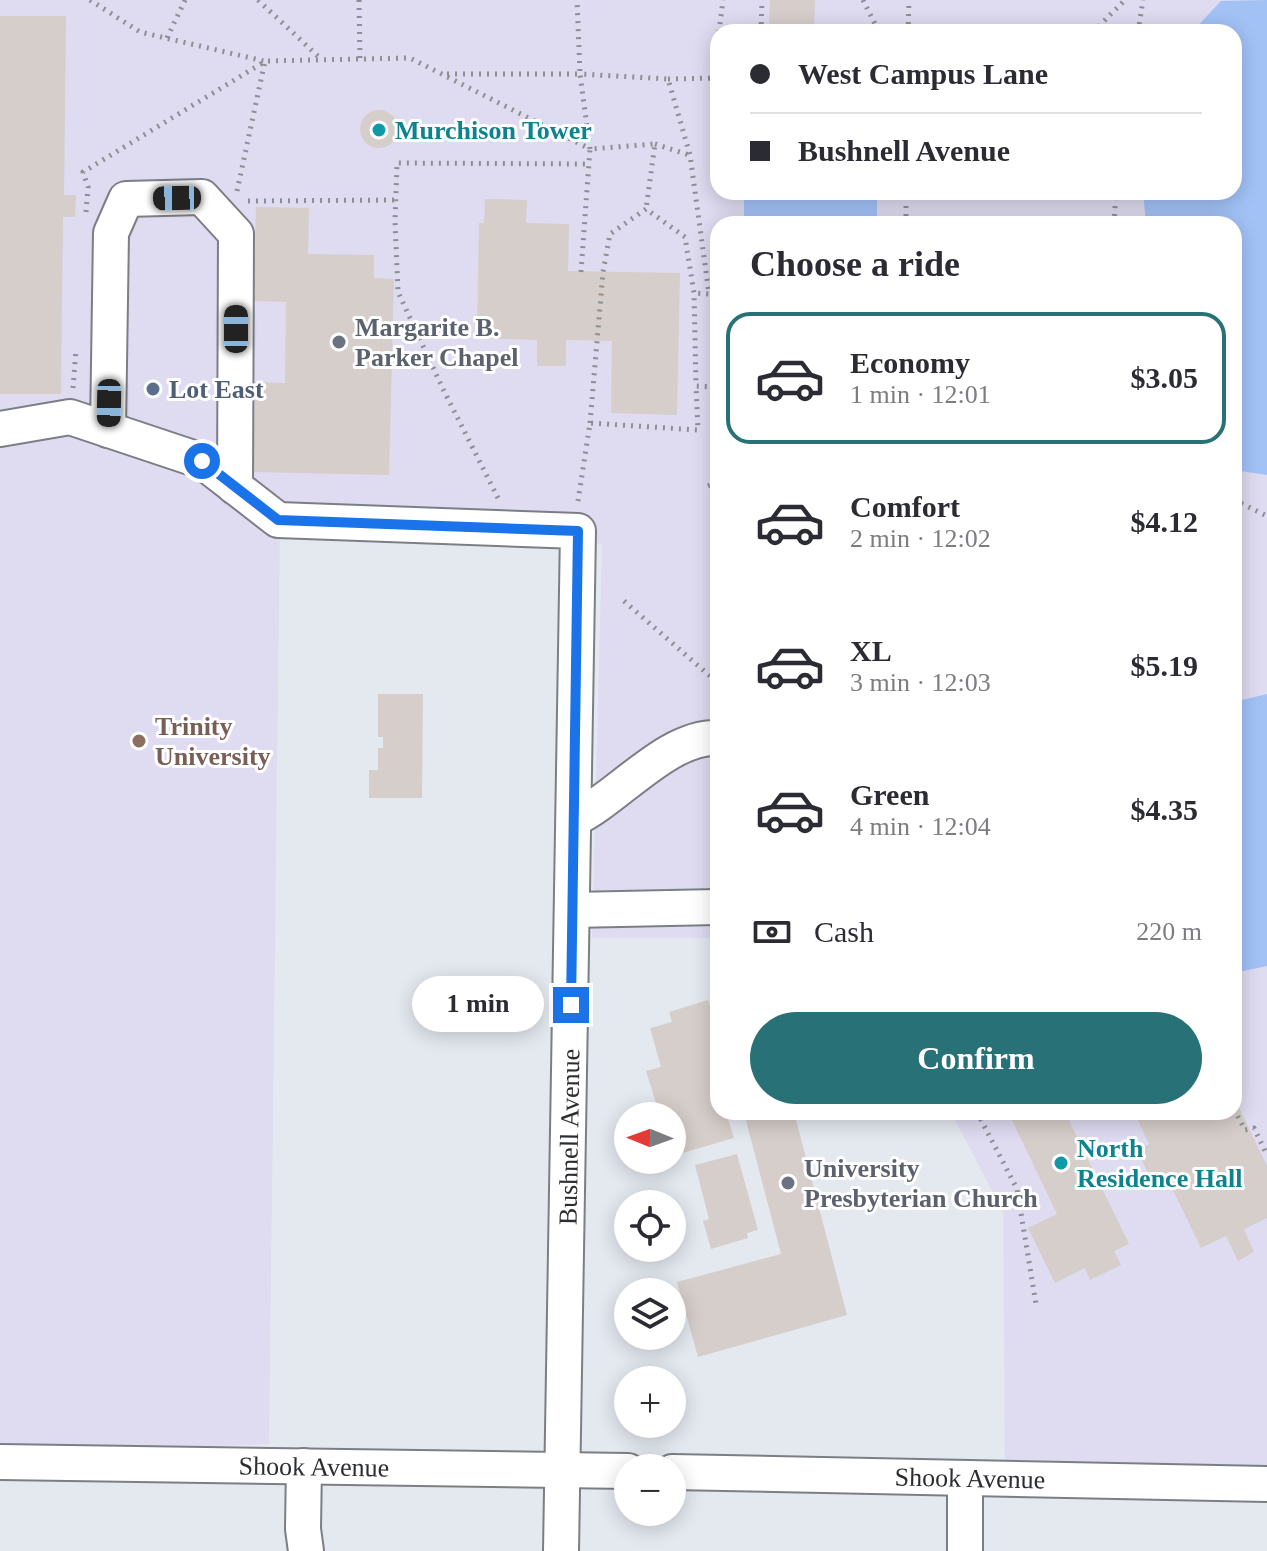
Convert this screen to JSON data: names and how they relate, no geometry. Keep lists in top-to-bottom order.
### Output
{
  "streets": {
    "street": ["Bushnell Avenue", "Shook Avenue"]
  },
  "crossings": [
    ["Bushnell Avenue", "Shook Avenue"]
  ],
  "places": [
    "Murchison Tower",
    "Margarite B. Parker Chapel",
    "Lot East",
    "Trinity University",
    "North Residence Hall",
    "University Presbyterian Church"
  ],
  "north": "left",
  "page": {
    "banner": ["West Campus Lane", "Bushnell Avenue"],
    "heading": "Choose a ride",
    "list": [
      {
        "name": "Economy",
        "note": "1 min · 12:01",
        "value": "$3.05"
      },
      {
        "name": "Comfort",
        "note": "2 min · 12:02",
        "value": "$4.12"
      },
      {
        "name": "XL",
        "note": "3 min · 12:03",
        "value": "$5.19"
      },
      {
        "name": "Green",
        "note": "4 min · 12:04",
        "value": "$4.35"
      }
    ],
    "pay": ["Cash", "220 m"],
    "bubble": "1 min",
    "buttons": "Confirm",
    "map_buttons": ["+", "−"]
  }
}
